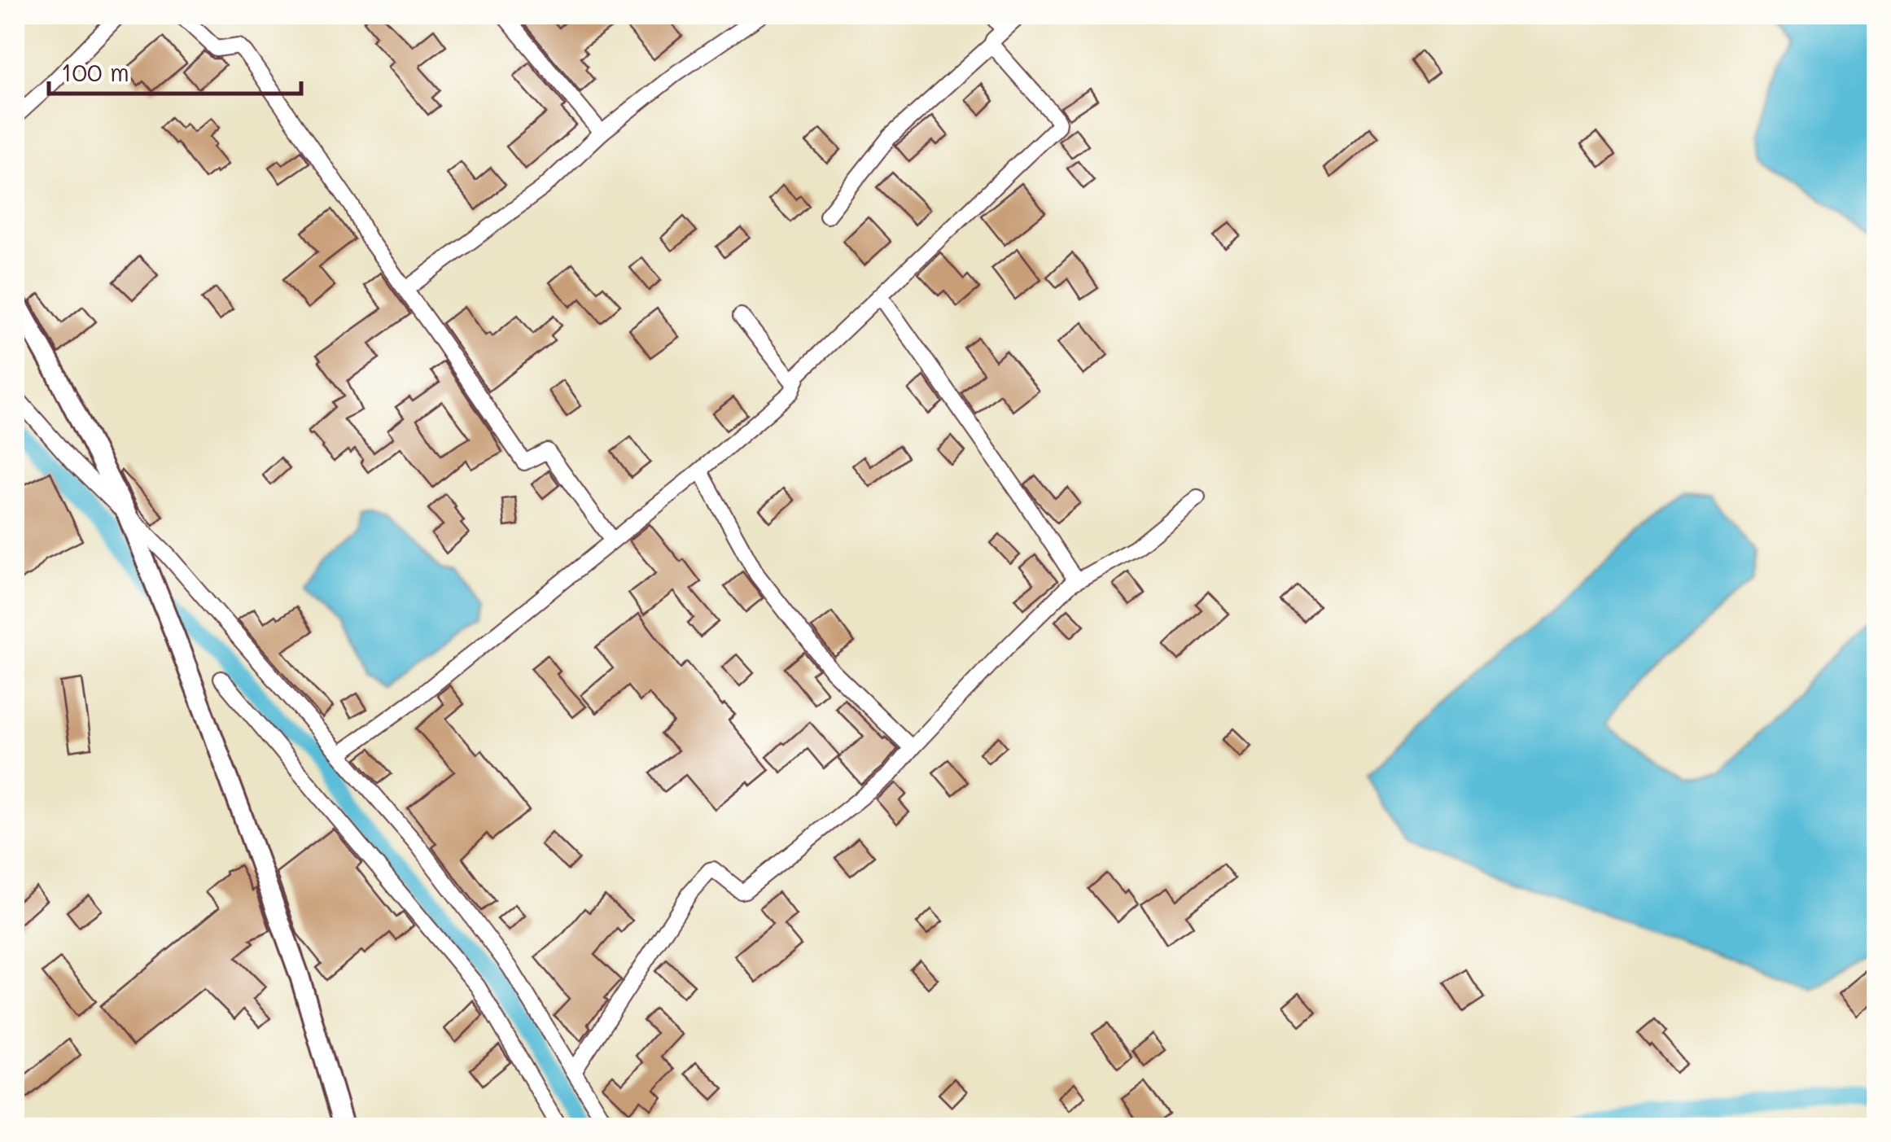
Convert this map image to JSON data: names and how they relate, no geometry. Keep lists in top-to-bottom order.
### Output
{
  "scale_bar": "100 m"
}
